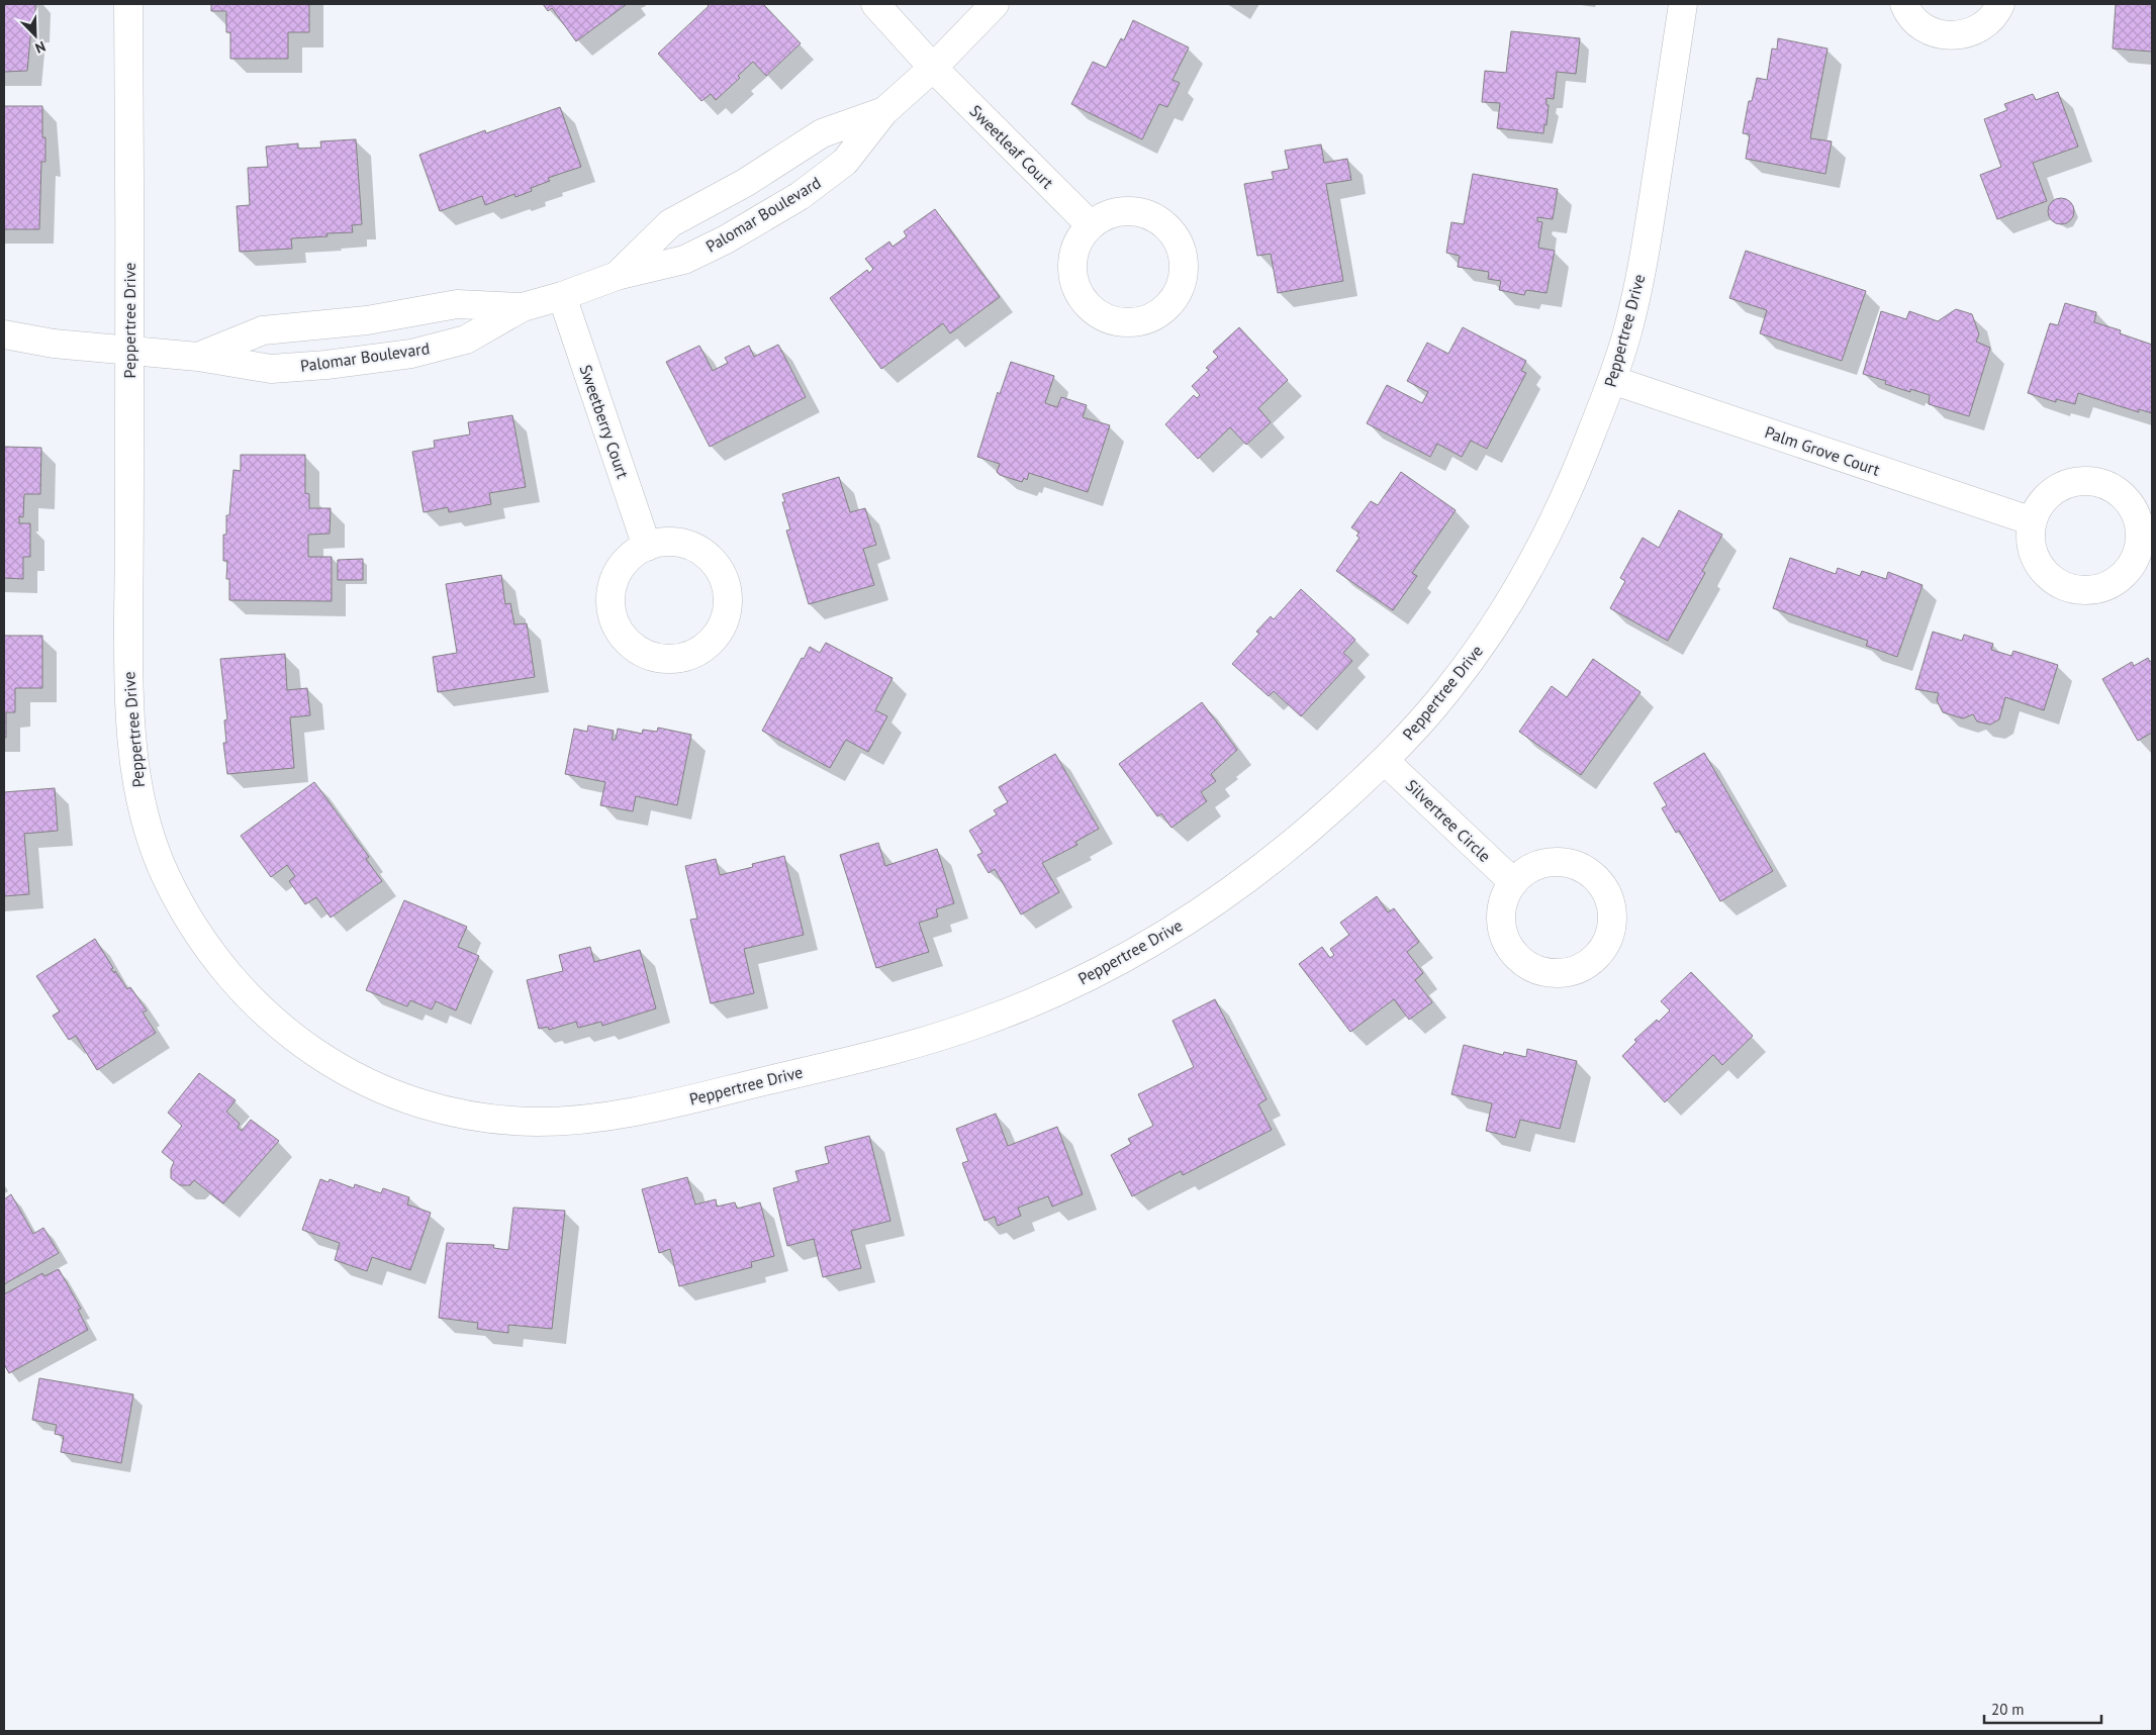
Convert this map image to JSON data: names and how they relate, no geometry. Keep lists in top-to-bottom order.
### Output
{
  "streets": {
    "street": [
      "Sweetleaf Court",
      "Palomar Boulevard",
      "Peppertree Drive",
      "Sweetberry Court",
      "Palm Grove Court",
      "Silvertree Circle"
    ]
  },
  "crossings": [
    ["Sweetleaf Court", "Palomar Boulevard"],
    ["Palomar Boulevard", "Peppertree Drive"],
    ["Palomar Boulevard", "Sweetberry Court"],
    ["Peppertree Drive", "Palm Grove Court"],
    ["Peppertree Drive", "Silvertree Circle"]
  ],
  "scale_bar": "20 m",
  "north": "bottom right"
}
